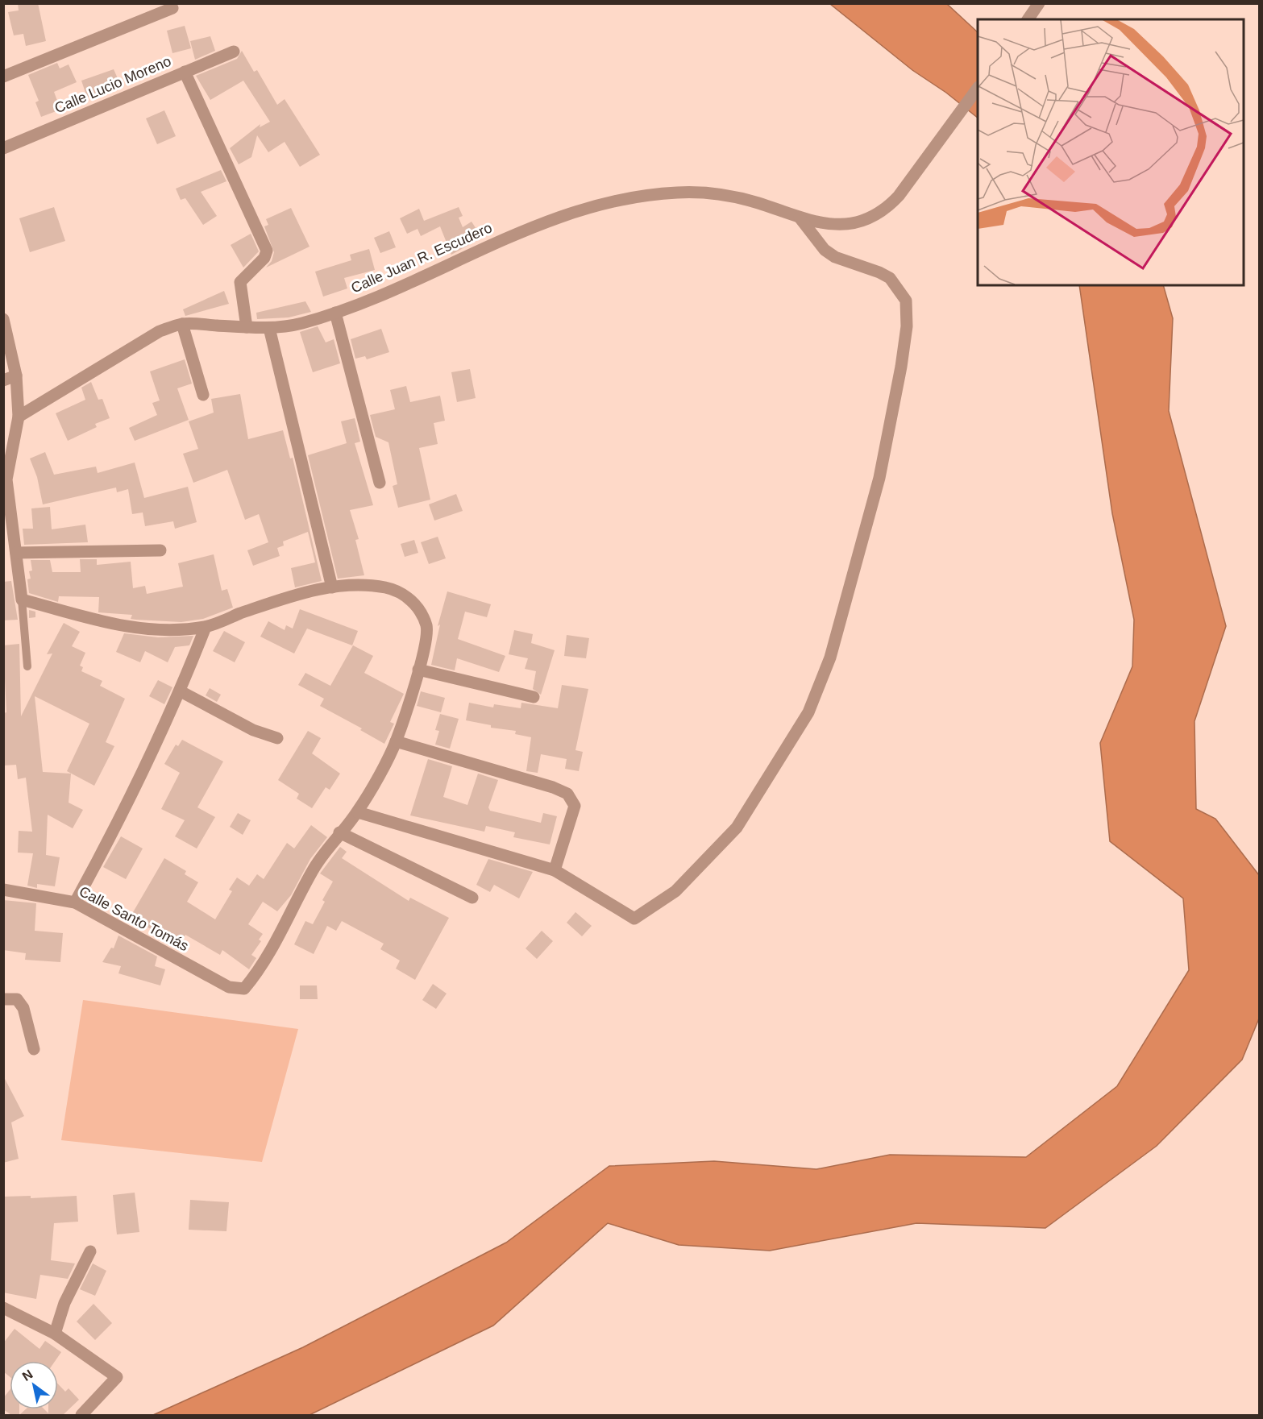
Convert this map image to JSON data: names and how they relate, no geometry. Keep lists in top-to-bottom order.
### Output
{
  "streets": {
    "street": ["Calle Lucio Moreno", "Calle Juan R. Escudero", "Calle Santo Tomás"]
  },
  "north": "top left"
}
